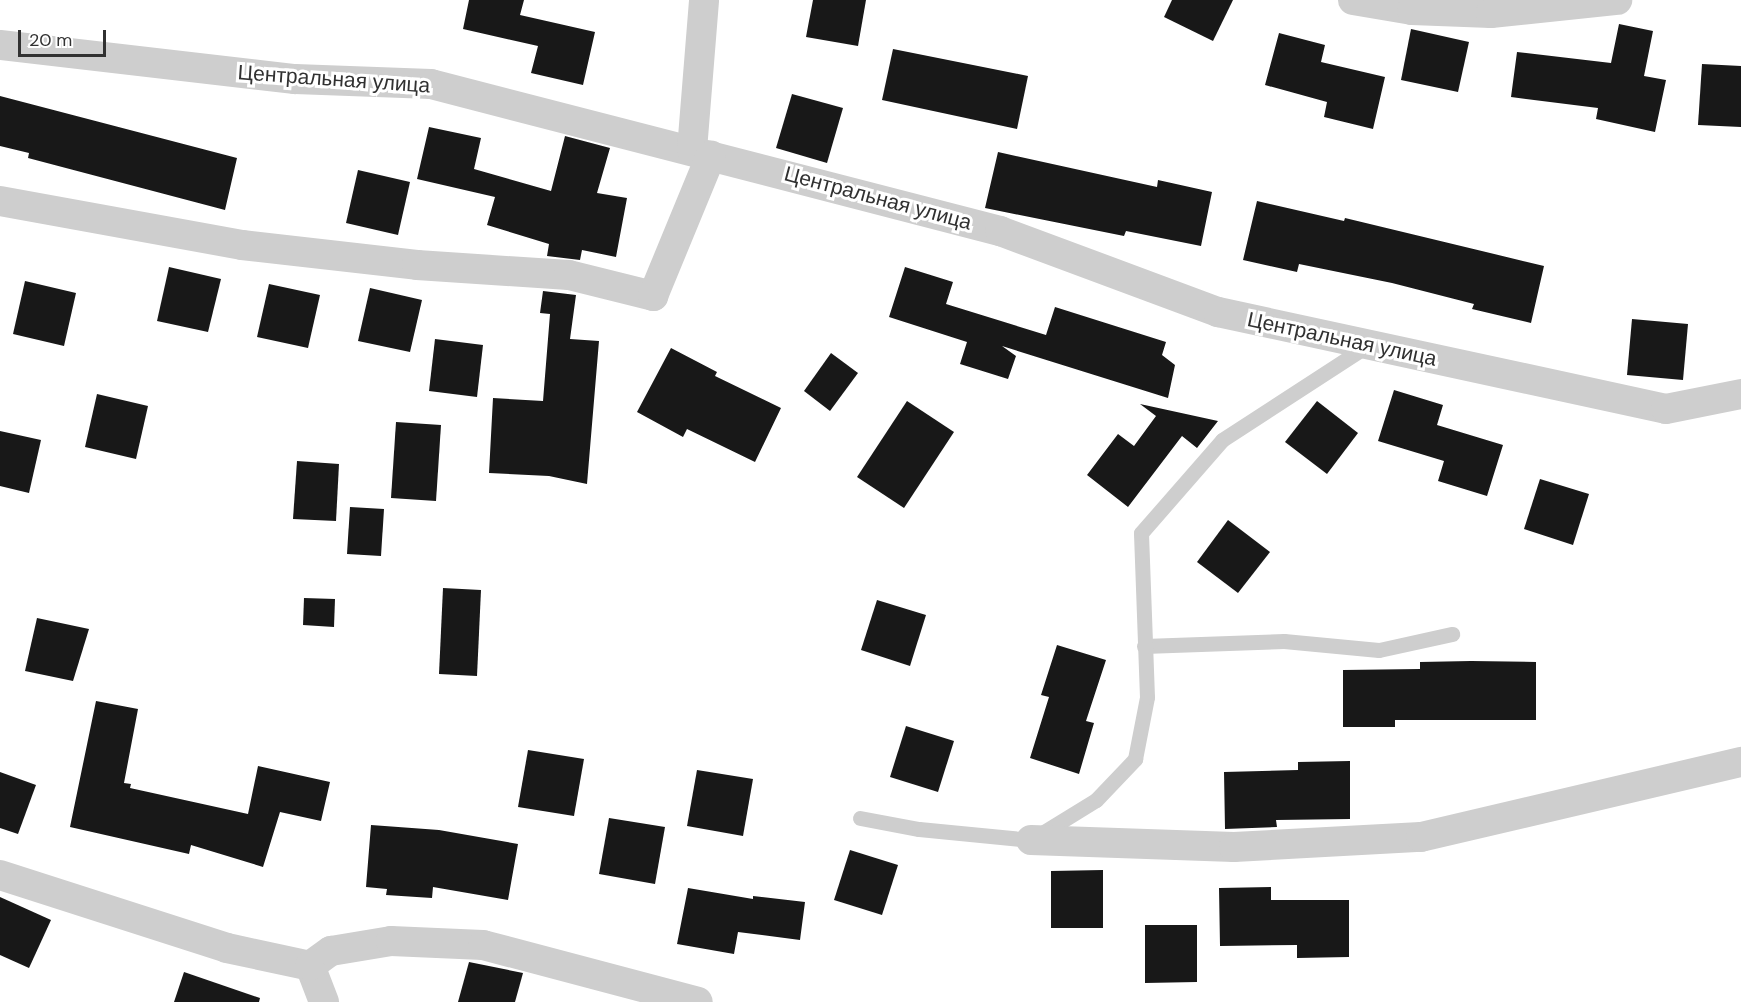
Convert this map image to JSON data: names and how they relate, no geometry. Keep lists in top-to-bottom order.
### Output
{
  "streets": {
    "street": ["Центральная улица"]
  },
  "scale_bar": "20 m"
}
